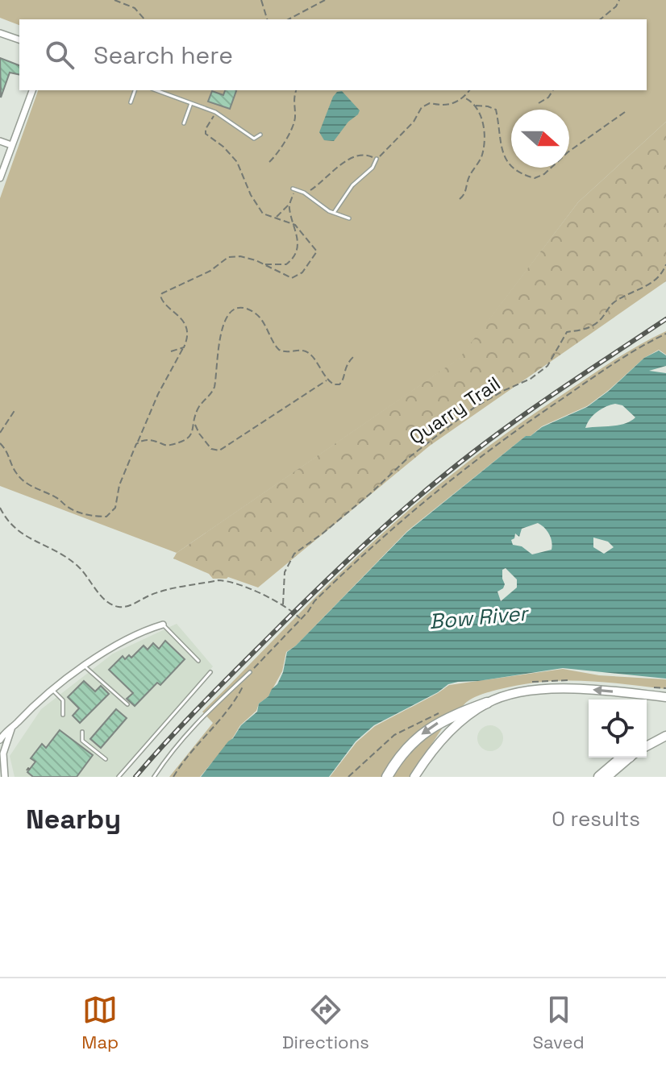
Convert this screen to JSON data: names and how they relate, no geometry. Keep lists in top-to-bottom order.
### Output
{
  "streets": {
    "path": ["Quarry Trail"]
  },
  "water": ["Bow River"],
  "north": "right",
  "page": {
    "search": "Search here",
    "heading": ["Nearby", "0 results"],
    "nav": ["Map", "Directions", "Saved"]
  }
}
